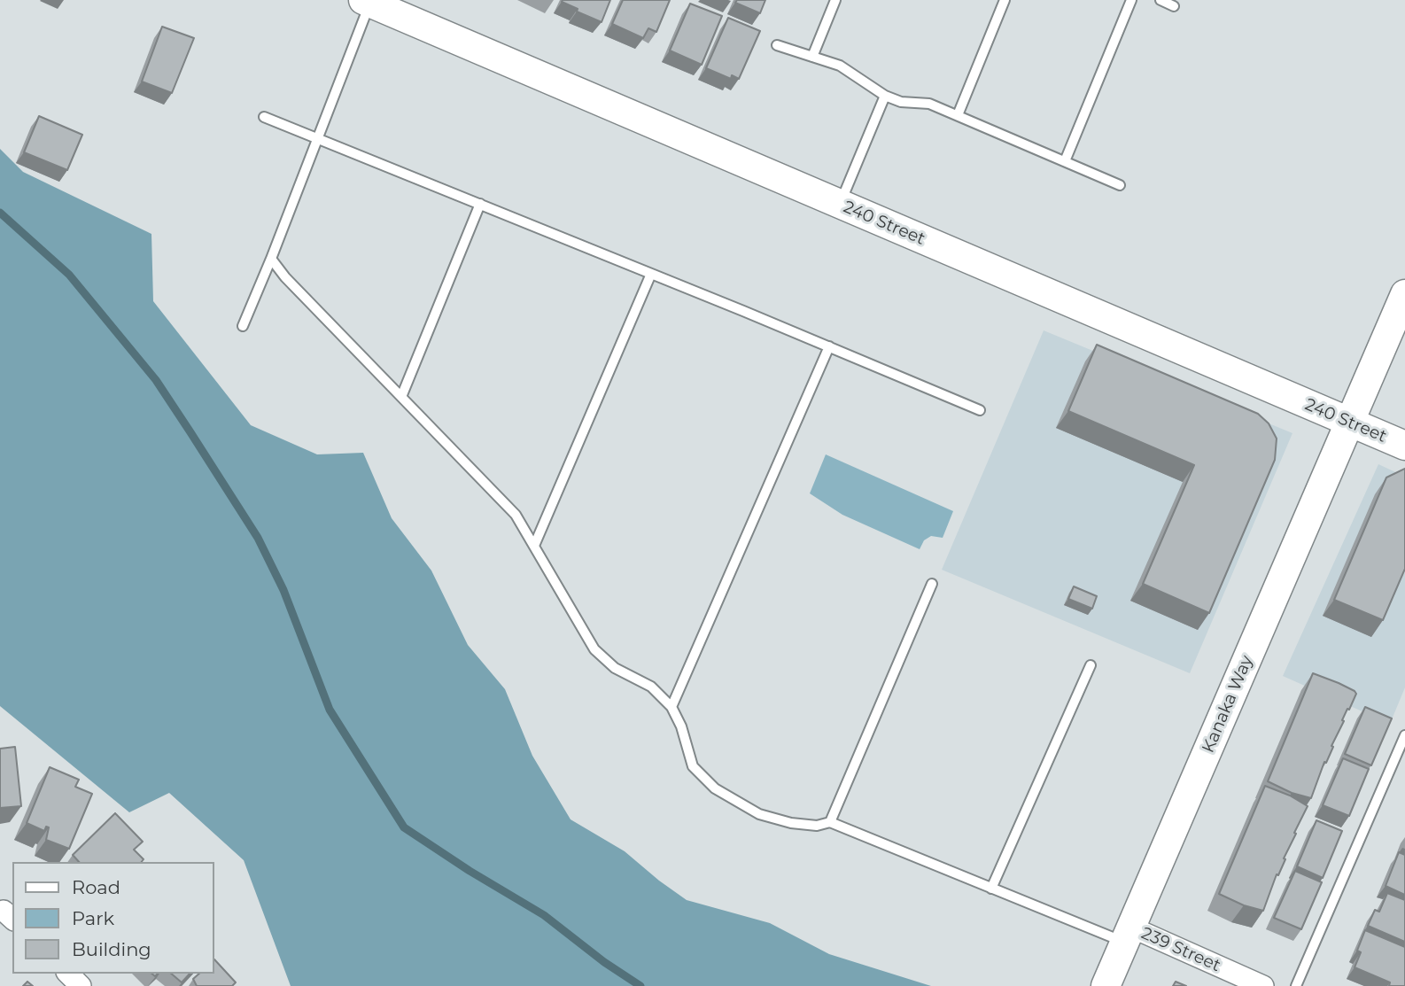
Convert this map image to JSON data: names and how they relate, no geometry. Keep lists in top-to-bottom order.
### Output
{
  "streets": {
    "main road": ["240 Street", "Kanaka Way"],
    "street": ["239 Street"]
  },
  "crossings": [
    ["240 Street", "Kanaka Way"],
    ["Kanaka Way", "239 Street"]
  ],
  "legend": ["Road", "Park", "Building"]
}
